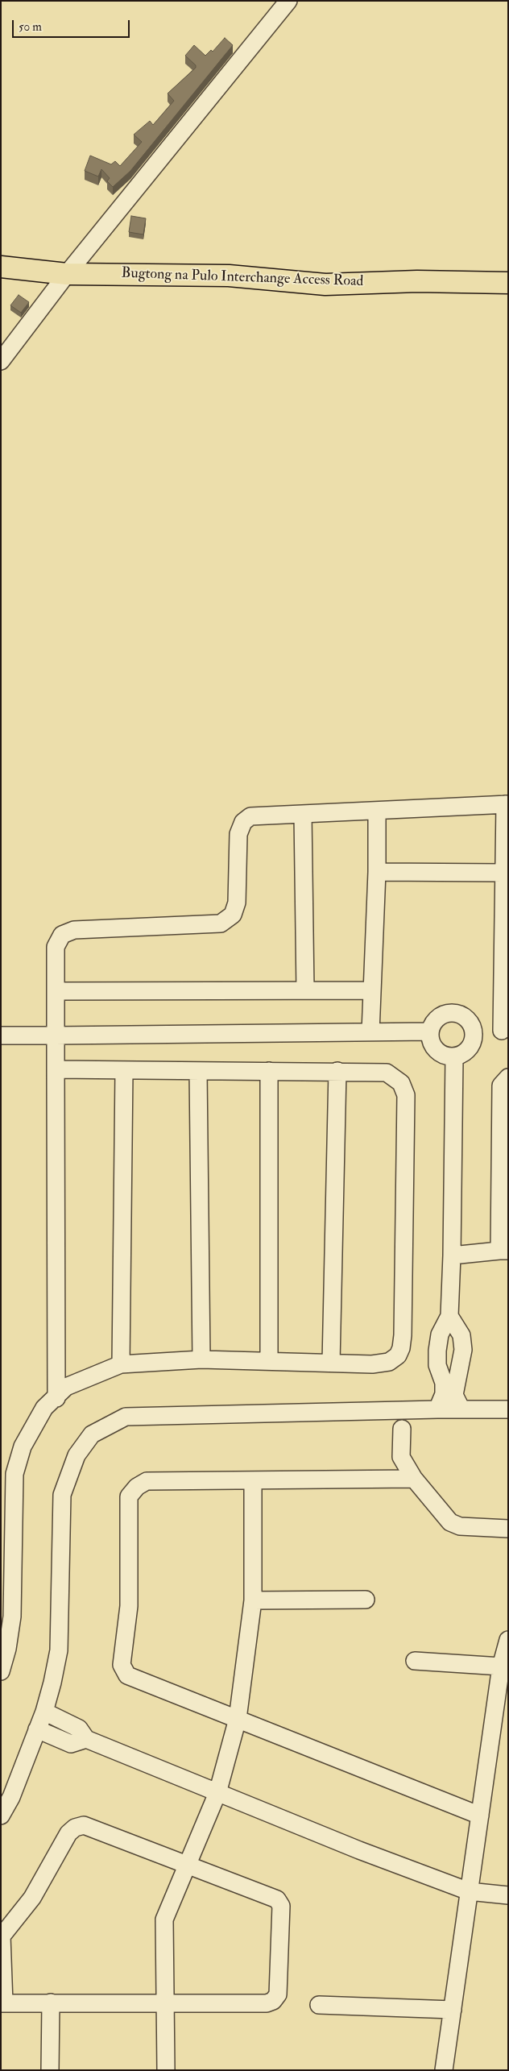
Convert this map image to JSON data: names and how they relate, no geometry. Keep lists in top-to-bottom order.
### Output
{
  "streets": {
    "main road": ["Bugtong na Pulo Interchange Access Road"]
  },
  "scale_bar": "50 m"
}
